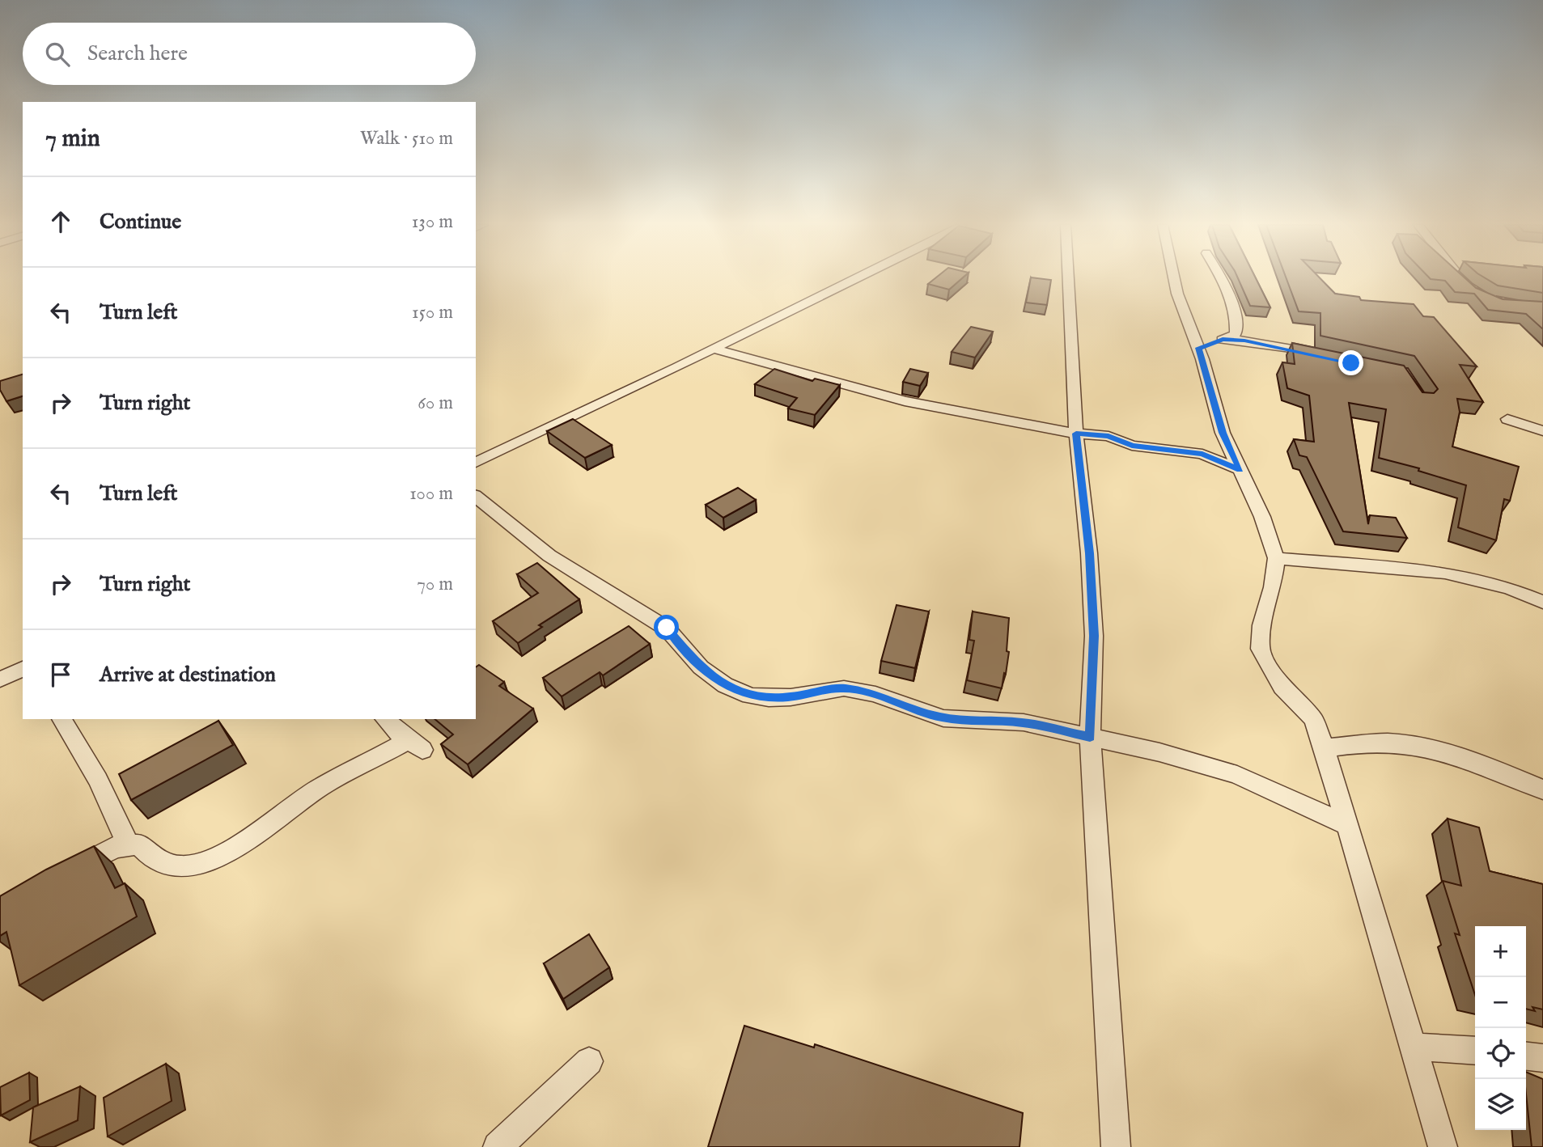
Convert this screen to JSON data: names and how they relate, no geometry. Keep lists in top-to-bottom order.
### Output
{
  "page": {
    "search": "Search here",
    "heading": ["7 min", "Walk · 510 m"],
    "list": [
      ["Continue", "130 m"],
      ["Turn left", "150 m"],
      ["Turn right", "60 m"],
      ["Turn left", "100 m"],
      ["Turn right", "70 m"],
      "Arrive at destination"
    ],
    "map_buttons": ["+", "−"]
  }
}
